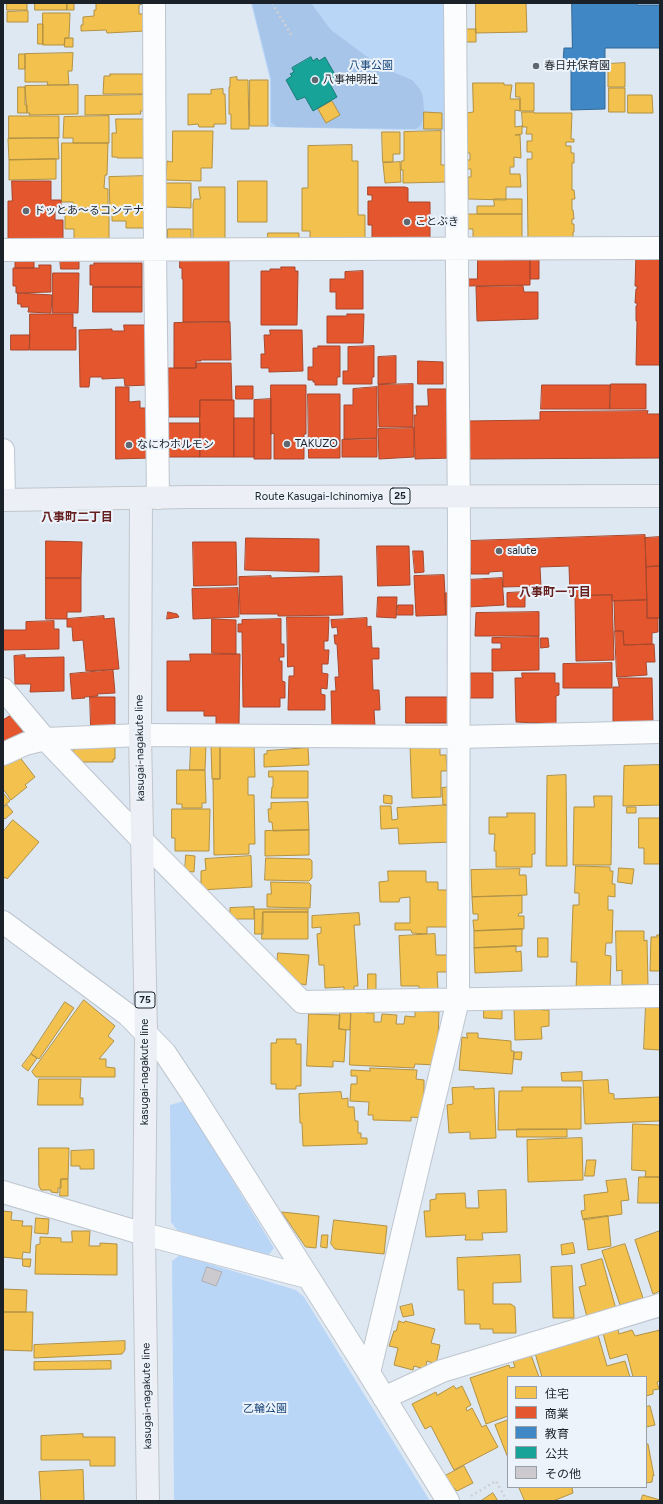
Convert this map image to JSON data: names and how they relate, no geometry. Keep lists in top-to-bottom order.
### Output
{
  "streets": {
    "main road": [
      "25",
      "Route Kasugai-Ichinomiya",
      "kasugai-nagakute line",
      "75"
    ]
  },
  "crossings": [
    ["Route Kasugai-Ichinomiya", "kasugai-nagakute line"]
  ],
  "districts": ["八事町二丁目", "八事町一丁目"],
  "parks": ["八事公園", "乙輪公園"],
  "places": [
    "春日井保育園",
    "八事神明社",
    "ドッとあ〜るコンテナ",
    "ことぶき",
    "TAKUZO",
    "なにわホルモン",
    "salute"
  ],
  "legend": [
    "住宅",
    "商業",
    "教育",
    "公共",
    "その他"
  ]
}
